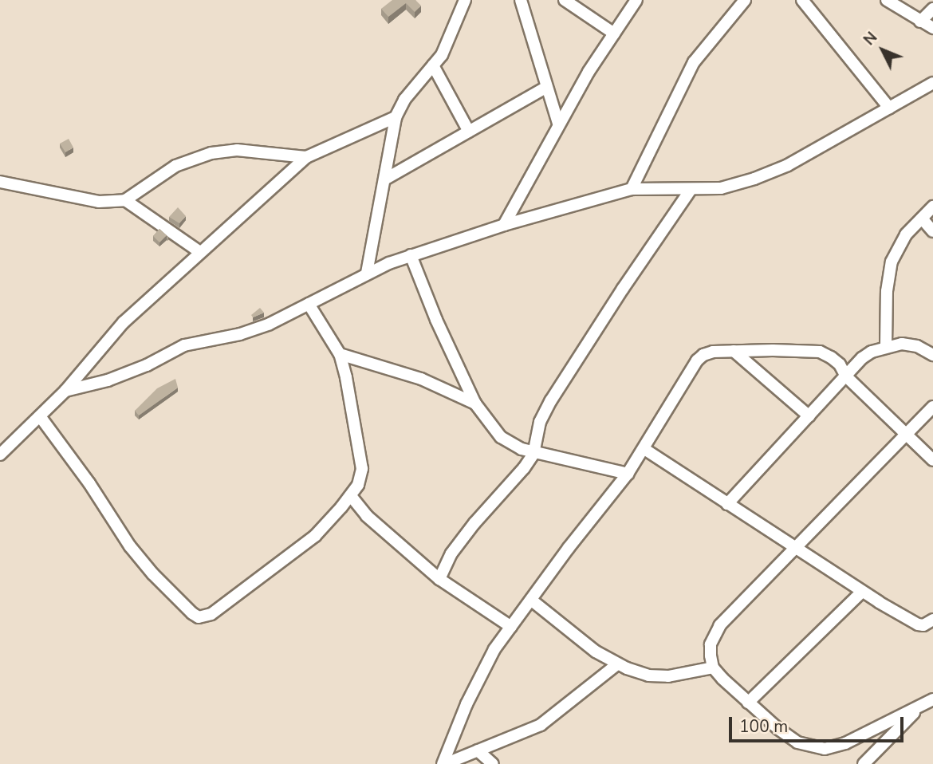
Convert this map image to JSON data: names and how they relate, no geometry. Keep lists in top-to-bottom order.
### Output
{
  "scale_bar": "100 m",
  "north": "top left"
}
